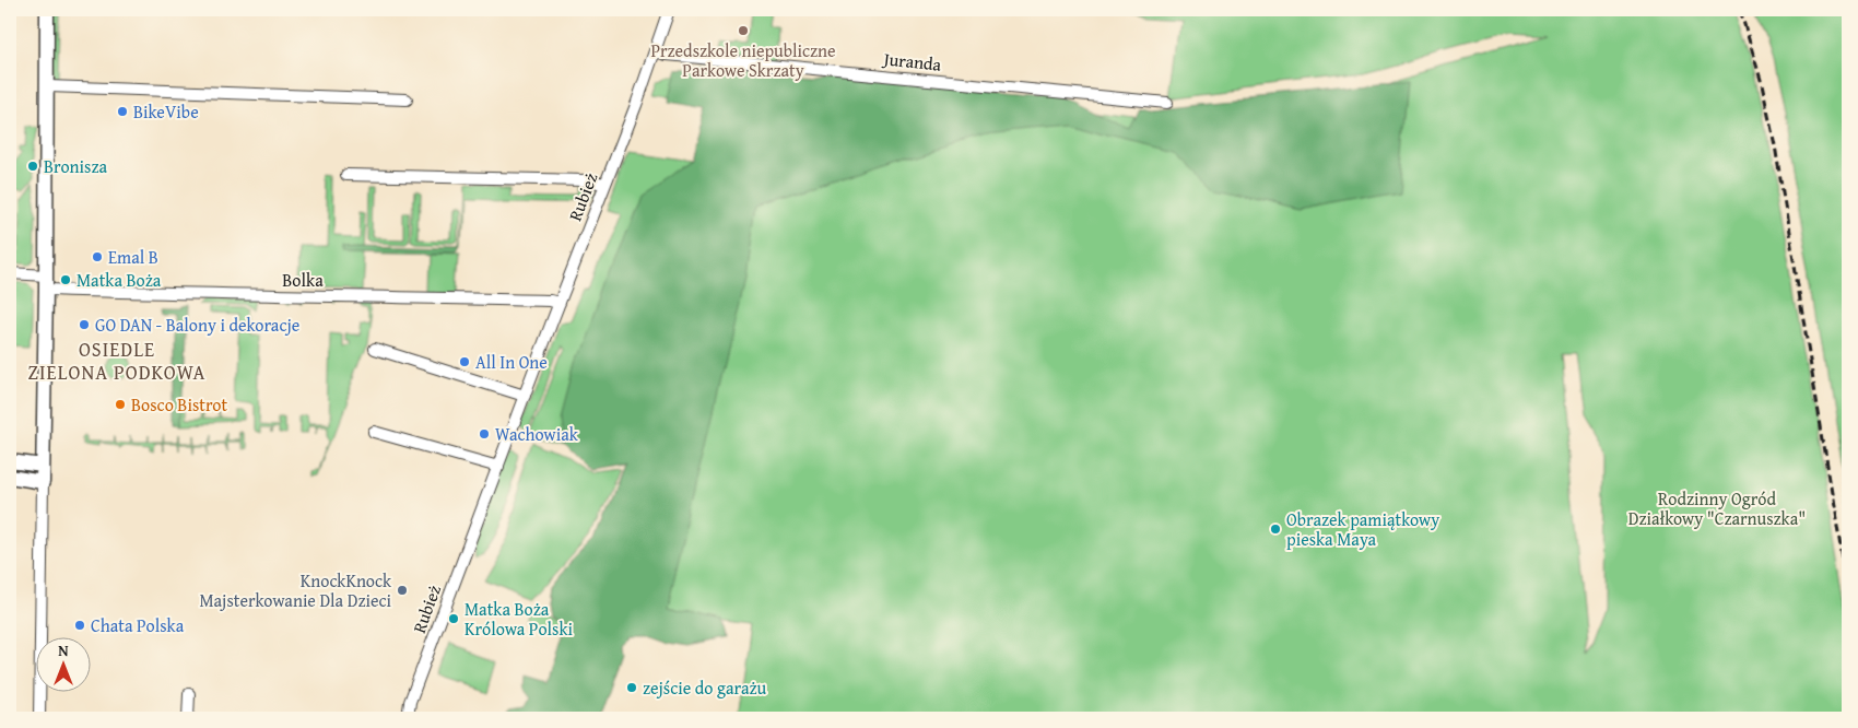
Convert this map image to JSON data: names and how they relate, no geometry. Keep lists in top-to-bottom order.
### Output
{
  "streets": {
    "street": ["Juranda", "Rubież", "Bolka"]
  },
  "crossings": [
    ["Juranda", "Rubież"],
    ["Rubież", "Bolka"]
  ],
  "districts": ["OSIEDLE ZIELONA PODKOWA"],
  "parks": ["Rodzinny Ogród Działkowy \"Czarnuszka\""],
  "places": [
    "Przedszkole niepubliczne Parkowe Skrzaty",
    "BikeVibe",
    "Bronisza",
    "Emal B",
    "Matka Boża",
    "GO DAN - Balony i dekoracje",
    "All In One",
    "Bosco Bistrot",
    "Wachowiak",
    "Obrazek pamiątkowy pieska Maya",
    "KnockKnock Majsterkowanie Dla Dzieci",
    "Matka Boża Królowa Polski",
    "Chata Polska",
    "zejście do garażu"
  ],
  "north": "top"
}
